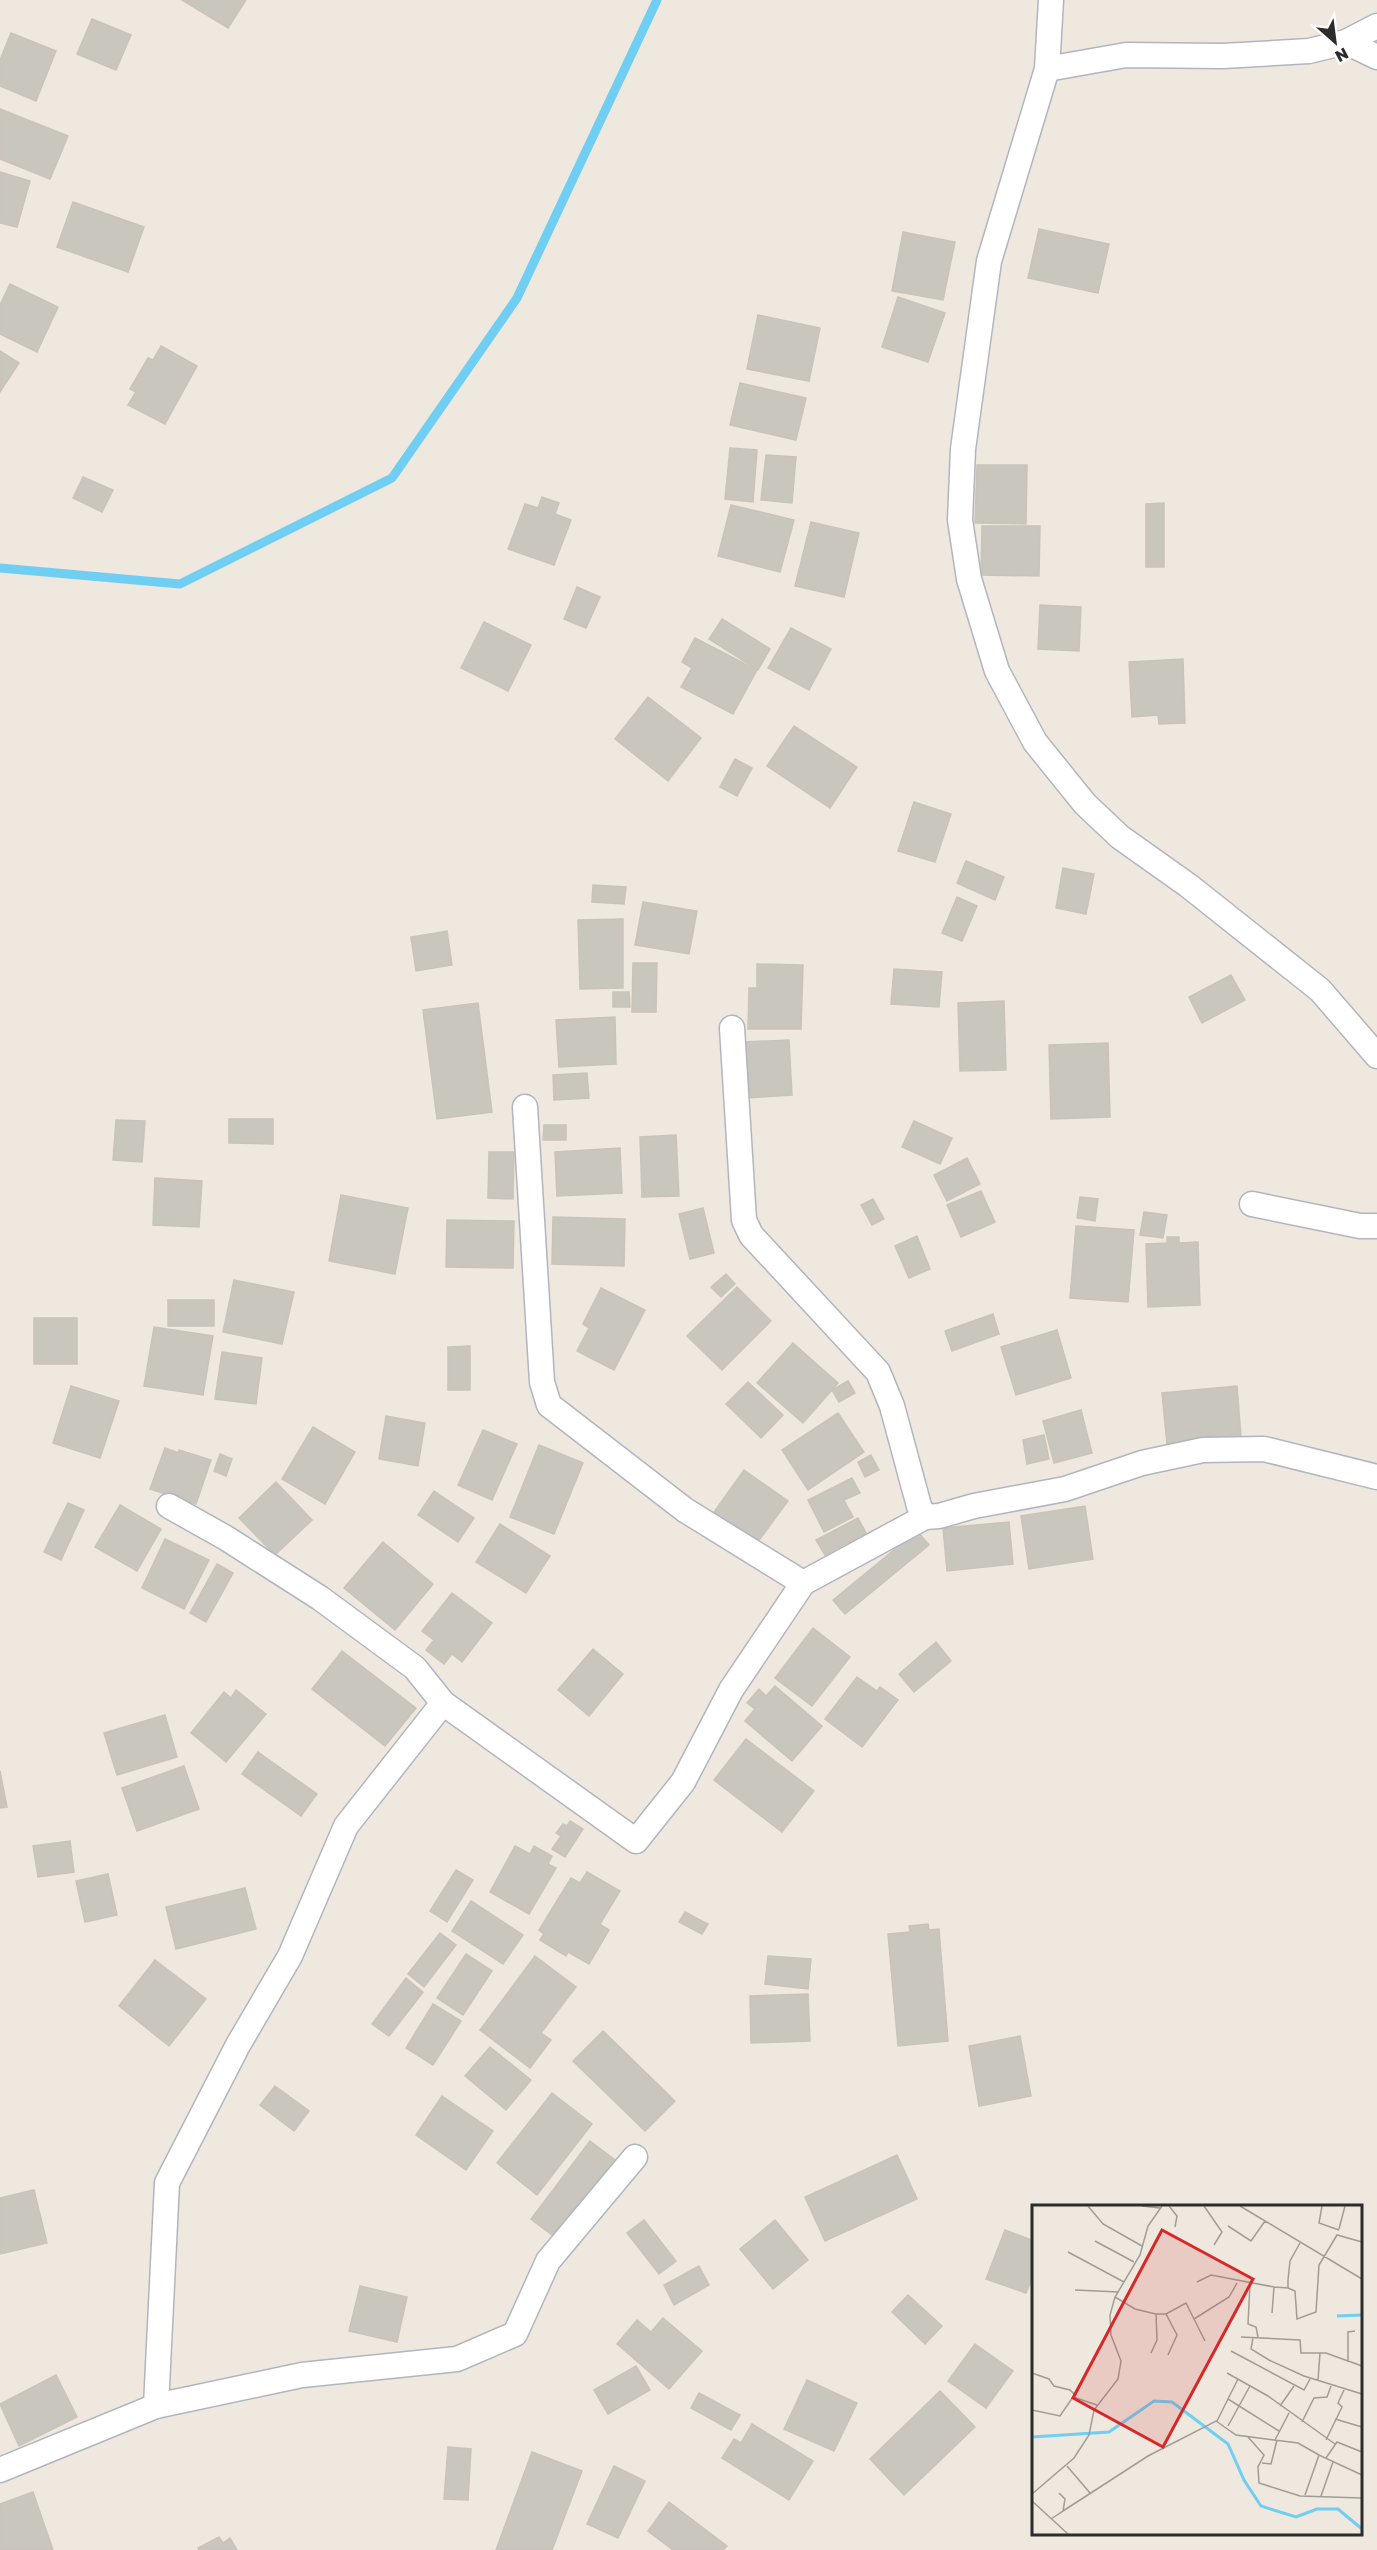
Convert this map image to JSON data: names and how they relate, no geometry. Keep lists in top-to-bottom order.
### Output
{
  "north": "bottom right"
}
